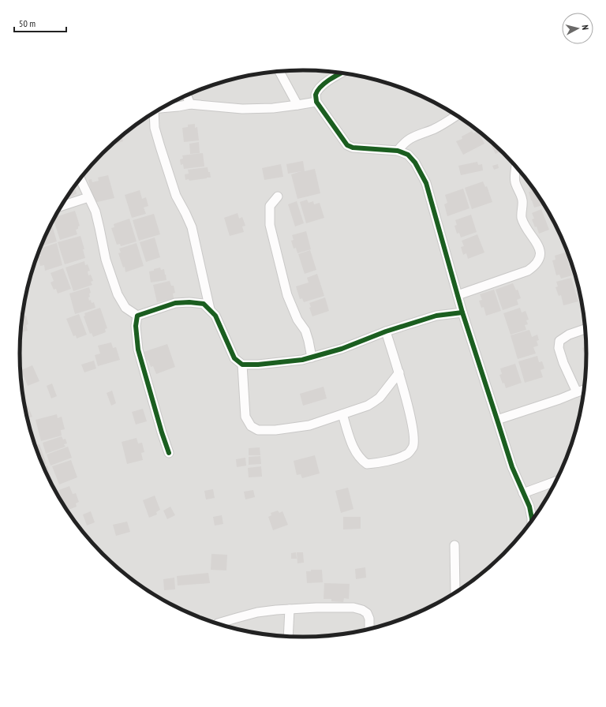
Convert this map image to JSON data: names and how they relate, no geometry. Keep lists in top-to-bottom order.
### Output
{
  "scale_bar": "50 m",
  "north": "right"
}
